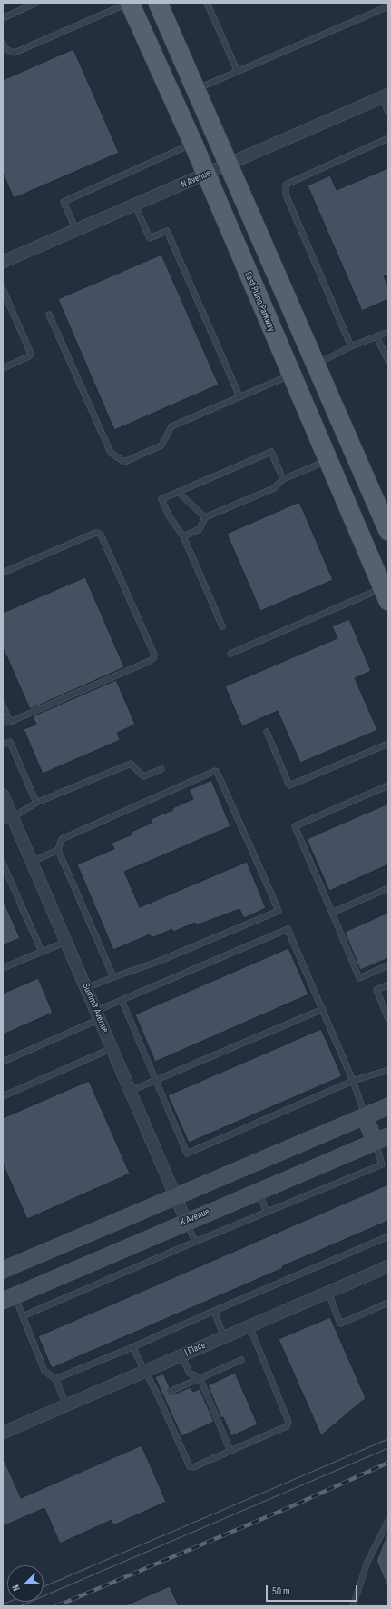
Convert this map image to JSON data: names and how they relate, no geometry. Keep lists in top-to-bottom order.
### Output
{
  "streets": {
    "main road": ["East Plano Parkway", "K Avenue"],
    "street": ["N Avenue", "Summit Avenue", "J Place"]
  },
  "crossings": [
    ["N Avenue", "East Plano Parkway"],
    ["Summit Avenue", "K Avenue"]
  ],
  "scale_bar": "50 m",
  "north": "bottom left"
}
